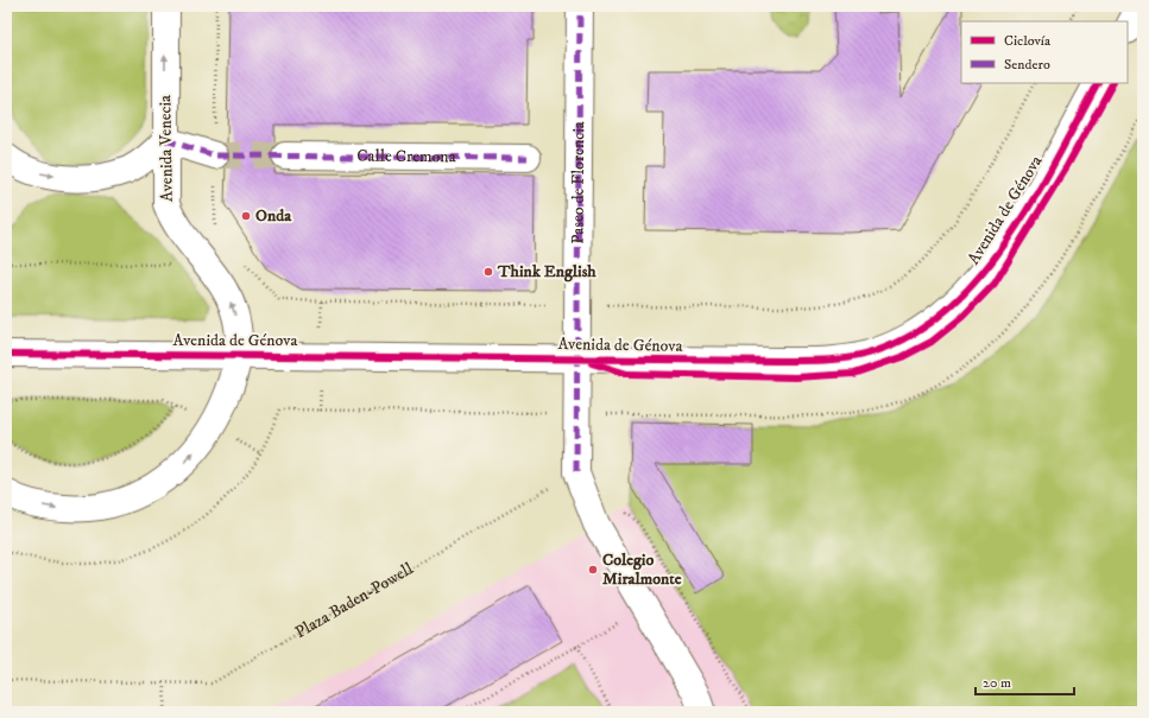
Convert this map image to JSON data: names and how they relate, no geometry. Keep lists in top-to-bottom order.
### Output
{
  "streets": {
    "street": [
      "Avenida Venecia",
      "Calle Cremona",
      "Paseo de Florencia",
      "Avenida de Génova"
    ],
    "path": ["Plaza Baden-Powell"]
  },
  "crossings": [
    ["Avenida Venecia", "Avenida de Génova"],
    ["Paseo de Florencia", "Avenida de Génova"]
  ],
  "places": ["Onda", "Think English", "Colegio Miralmonte"],
  "legend": ["Ciclovía", "Sendero"],
  "scale_bar": "20 m"
}
